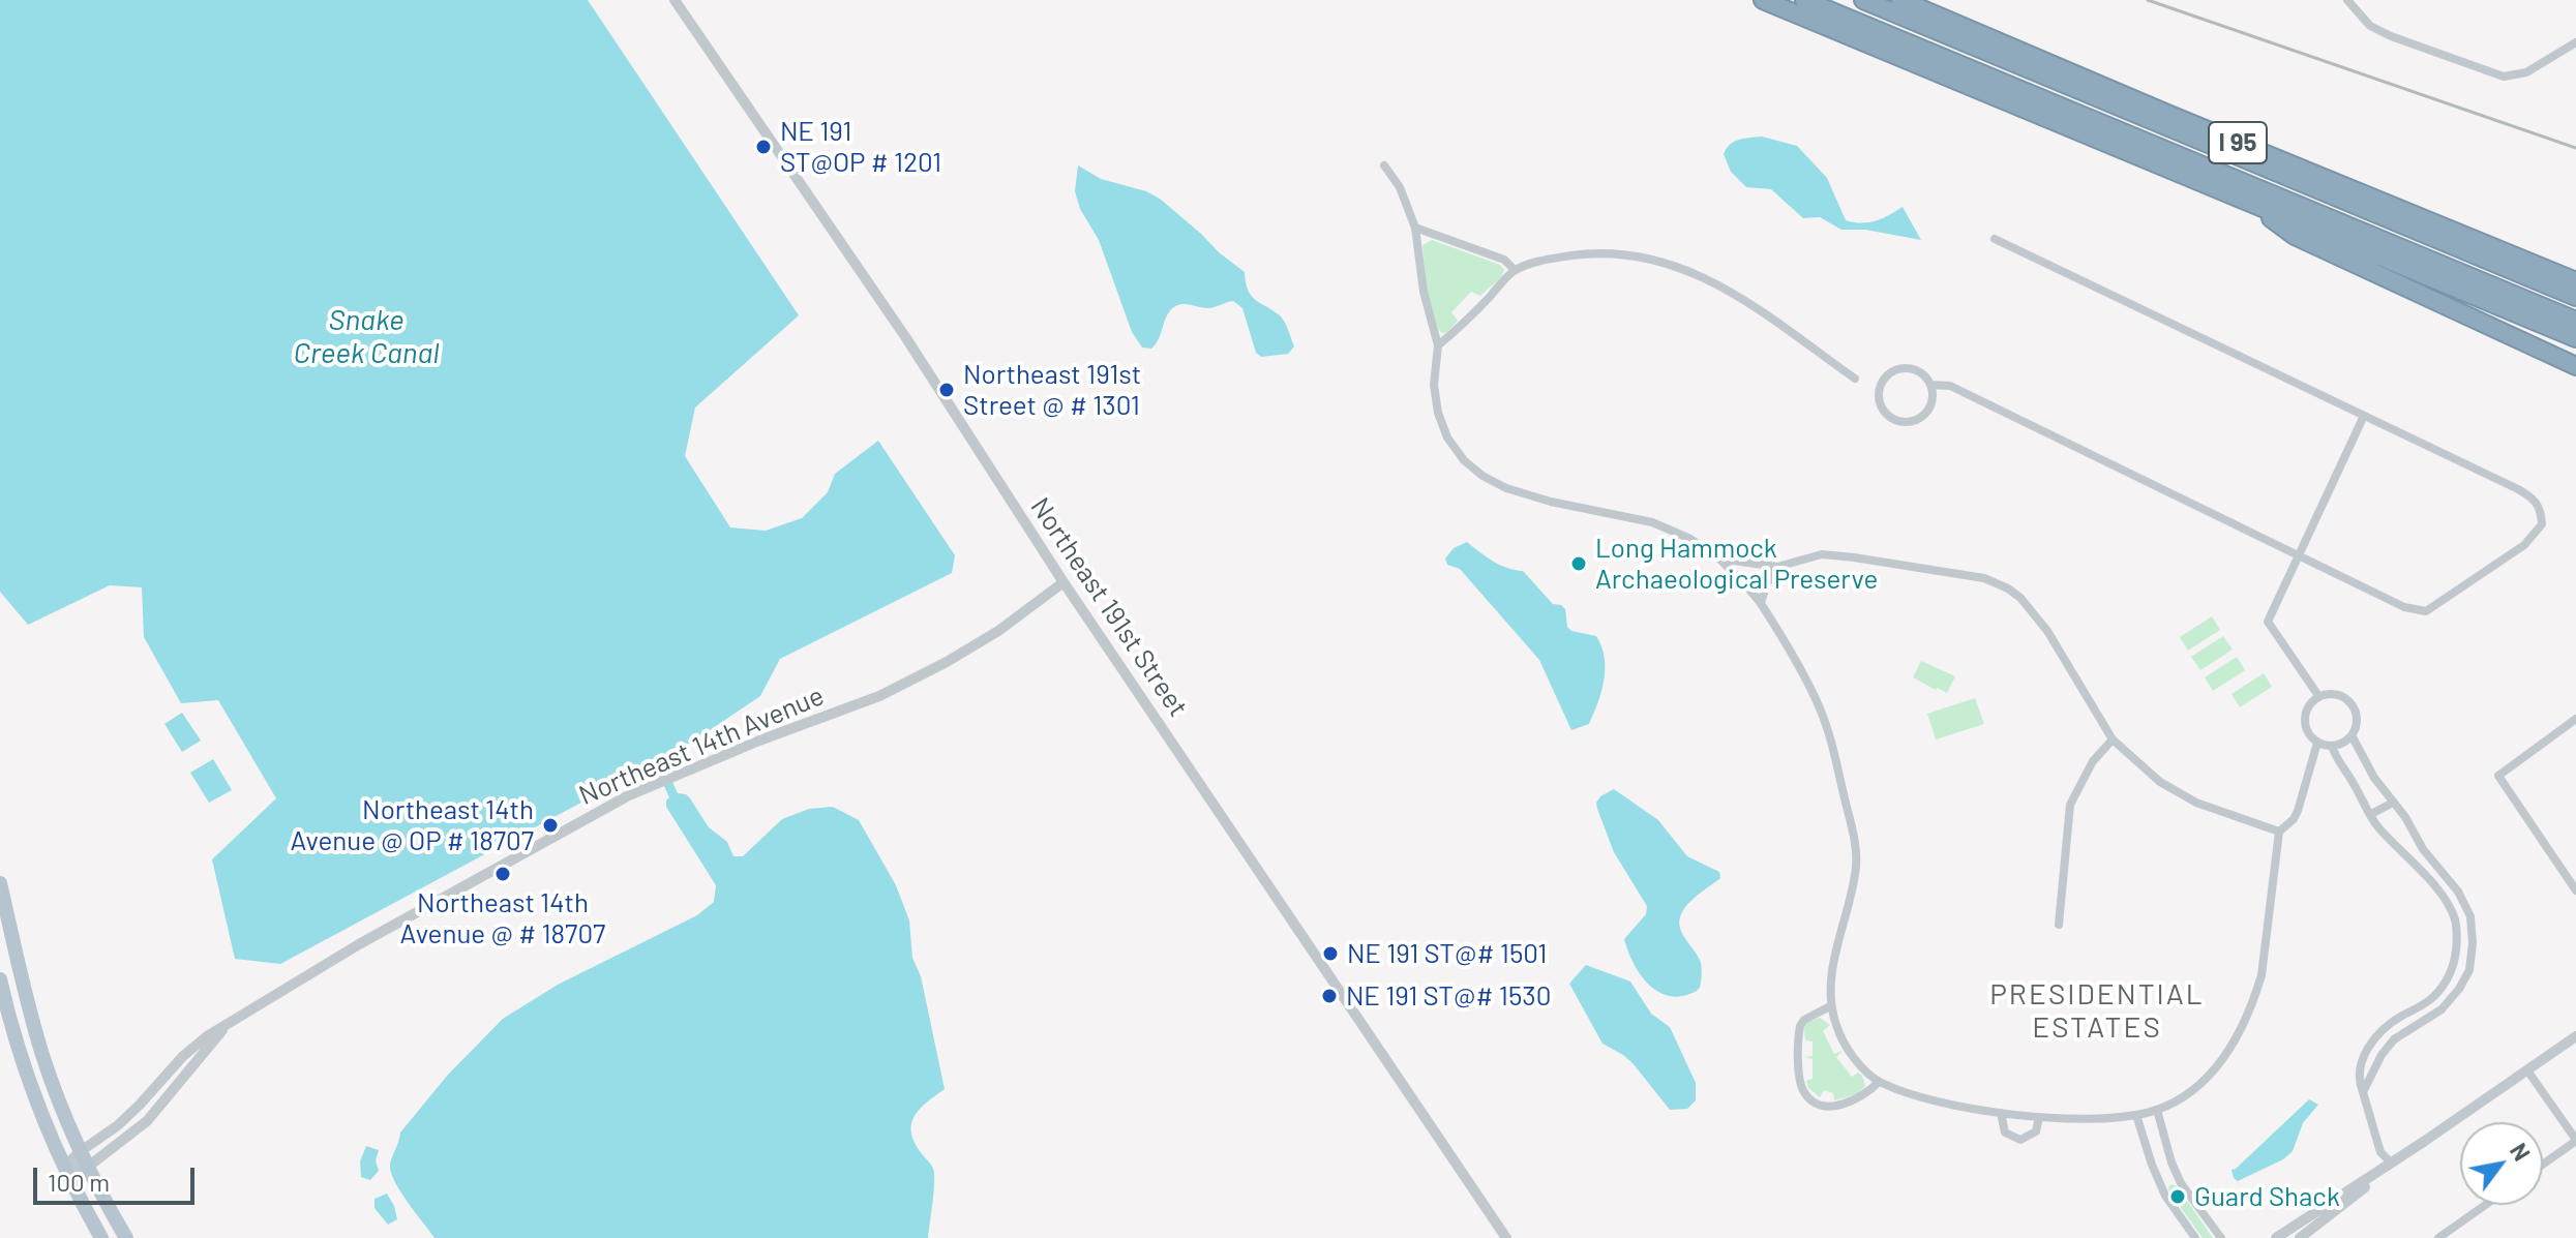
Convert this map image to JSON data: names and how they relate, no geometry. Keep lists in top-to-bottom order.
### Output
{
  "streets": {
    "highway": ["I 95"],
    "street": ["Northeast 191st Street", "Northeast 14th Avenue"]
  },
  "crossings": [
    ["Northeast 191st Street", "Northeast 14th Avenue"]
  ],
  "districts": ["PRESIDENTIAL ESTATES"],
  "water": ["Snake Creek Canal"],
  "places": [
    "NE 191 ST@OP # 1201",
    "Northeast 191st Street @ # 1301",
    "Long Hammock Archaeological Preserve",
    "Northeast 14th Avenue @ OP # 18707",
    "Northeast 14th Avenue @ # 18707",
    "NE 191 ST@# 1501",
    "NE 191 ST@# 1530",
    "Guard Shack"
  ],
  "scale_bar": "100 m",
  "north": "top right"
}
